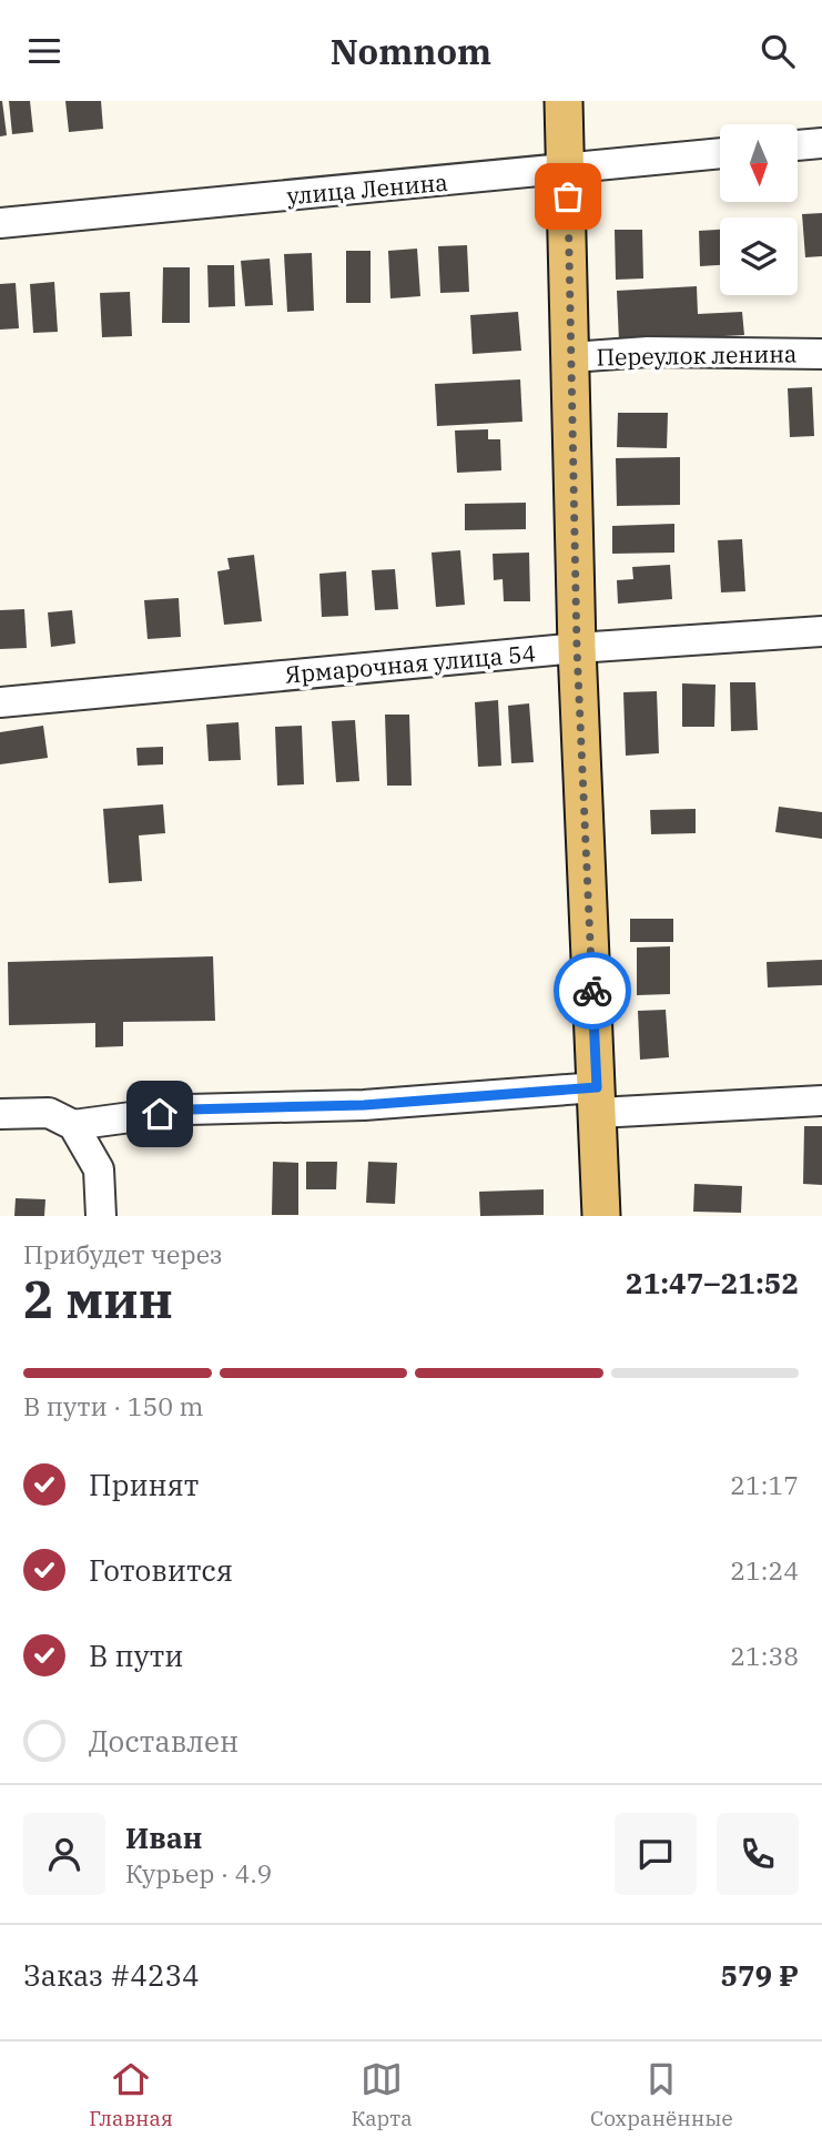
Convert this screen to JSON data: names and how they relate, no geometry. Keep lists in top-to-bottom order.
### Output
{
  "streets": {
    "street": ["улица Ленина", "Переулок ленина", "Ярмарочная улица 54"]
  },
  "north": "bottom",
  "page": {
    "header": "Nomnom",
    "heading": ["2 мин", "Прибудет через", "21:47–21:52"],
    "panel": [
      "Иван",
      "Курьер · 4.9",
      "Заказ #4234",
      "579 ₽"
    ],
    "bar": "В пути · 150 m",
    "list": [
      ["Принят", "21:17"],
      ["Готовится", "21:24"],
      ["В пути", "21:38"],
      "Доставлен"
    ],
    "tabs": ["Главная", "Карта", "Сохранённые"]
  }
}
